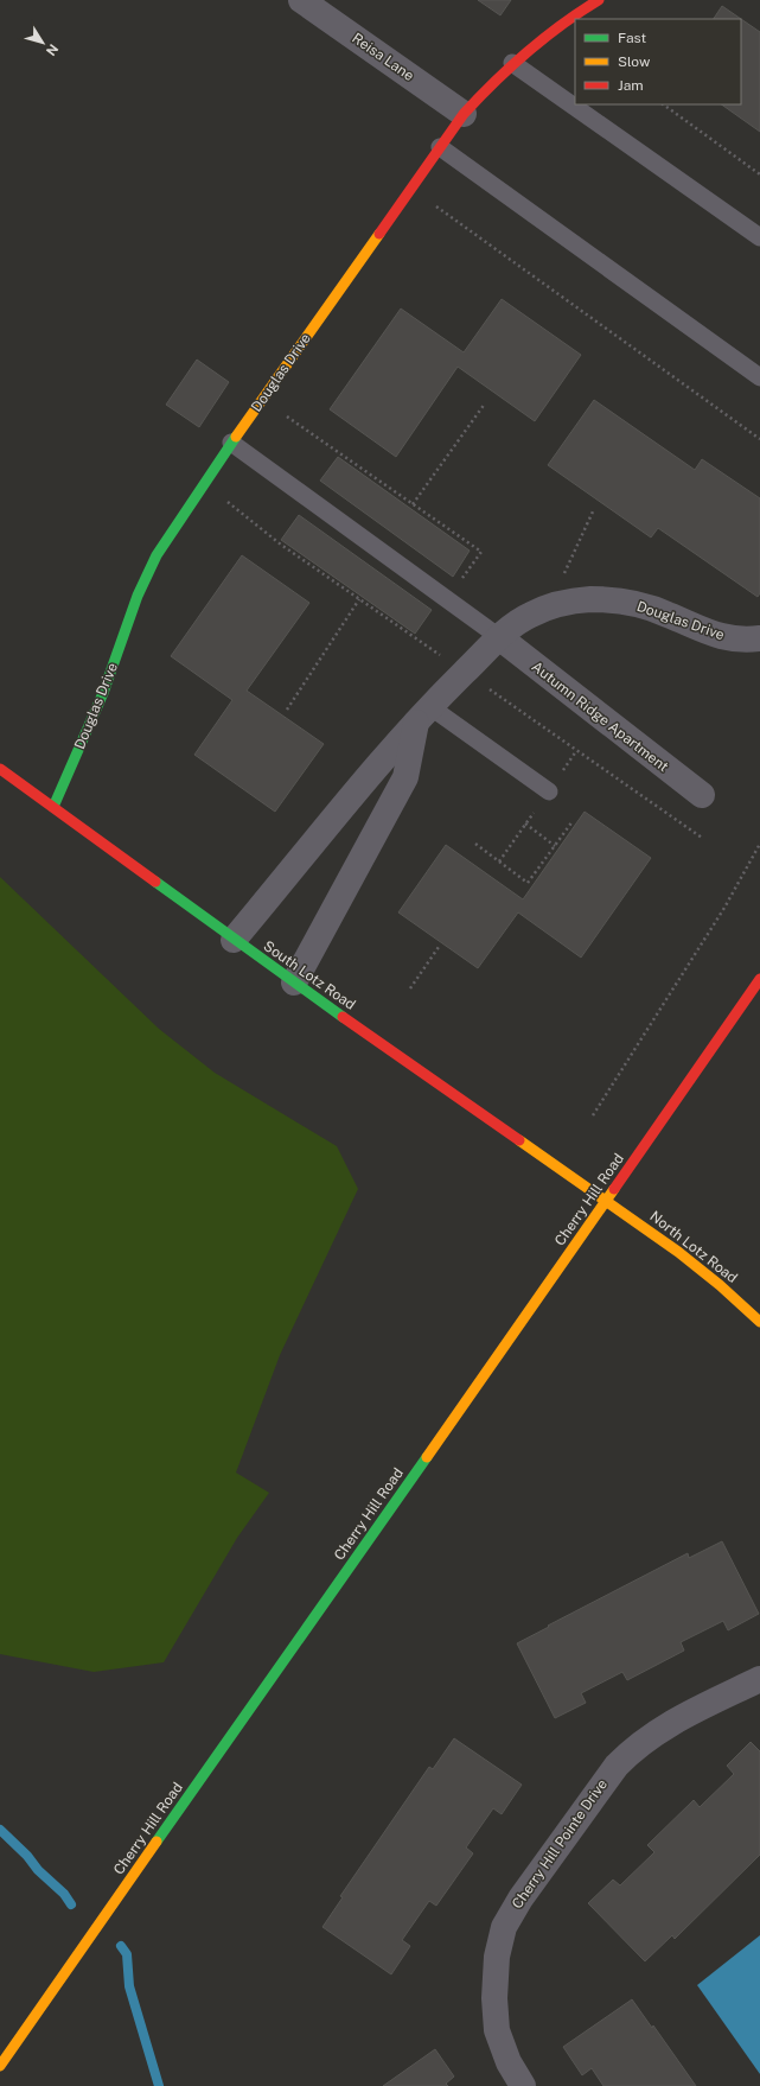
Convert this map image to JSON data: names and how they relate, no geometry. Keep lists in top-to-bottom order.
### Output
{
  "streets": {
    "street": [
      "Reisa Lane",
      "Douglas Drive",
      "Autumn Ridge Apartment",
      "South Lotz Road",
      "Cherry Hill Road",
      "North Lotz Road",
      "Cherry Hill Pointe Drive"
    ]
  },
  "crossings": [
    ["Reisa Lane", "Douglas Drive"],
    ["Douglas Drive", "Autumn Ridge Apartment"],
    ["Douglas Drive", "South Lotz Road"],
    ["South Lotz Road", "Cherry Hill Road"],
    ["South Lotz Road", "North Lotz Road"],
    ["Cherry Hill Road", "North Lotz Road"]
  ],
  "legend": ["Fast", "Slow", "Jam"],
  "north": "bottom right"
}
